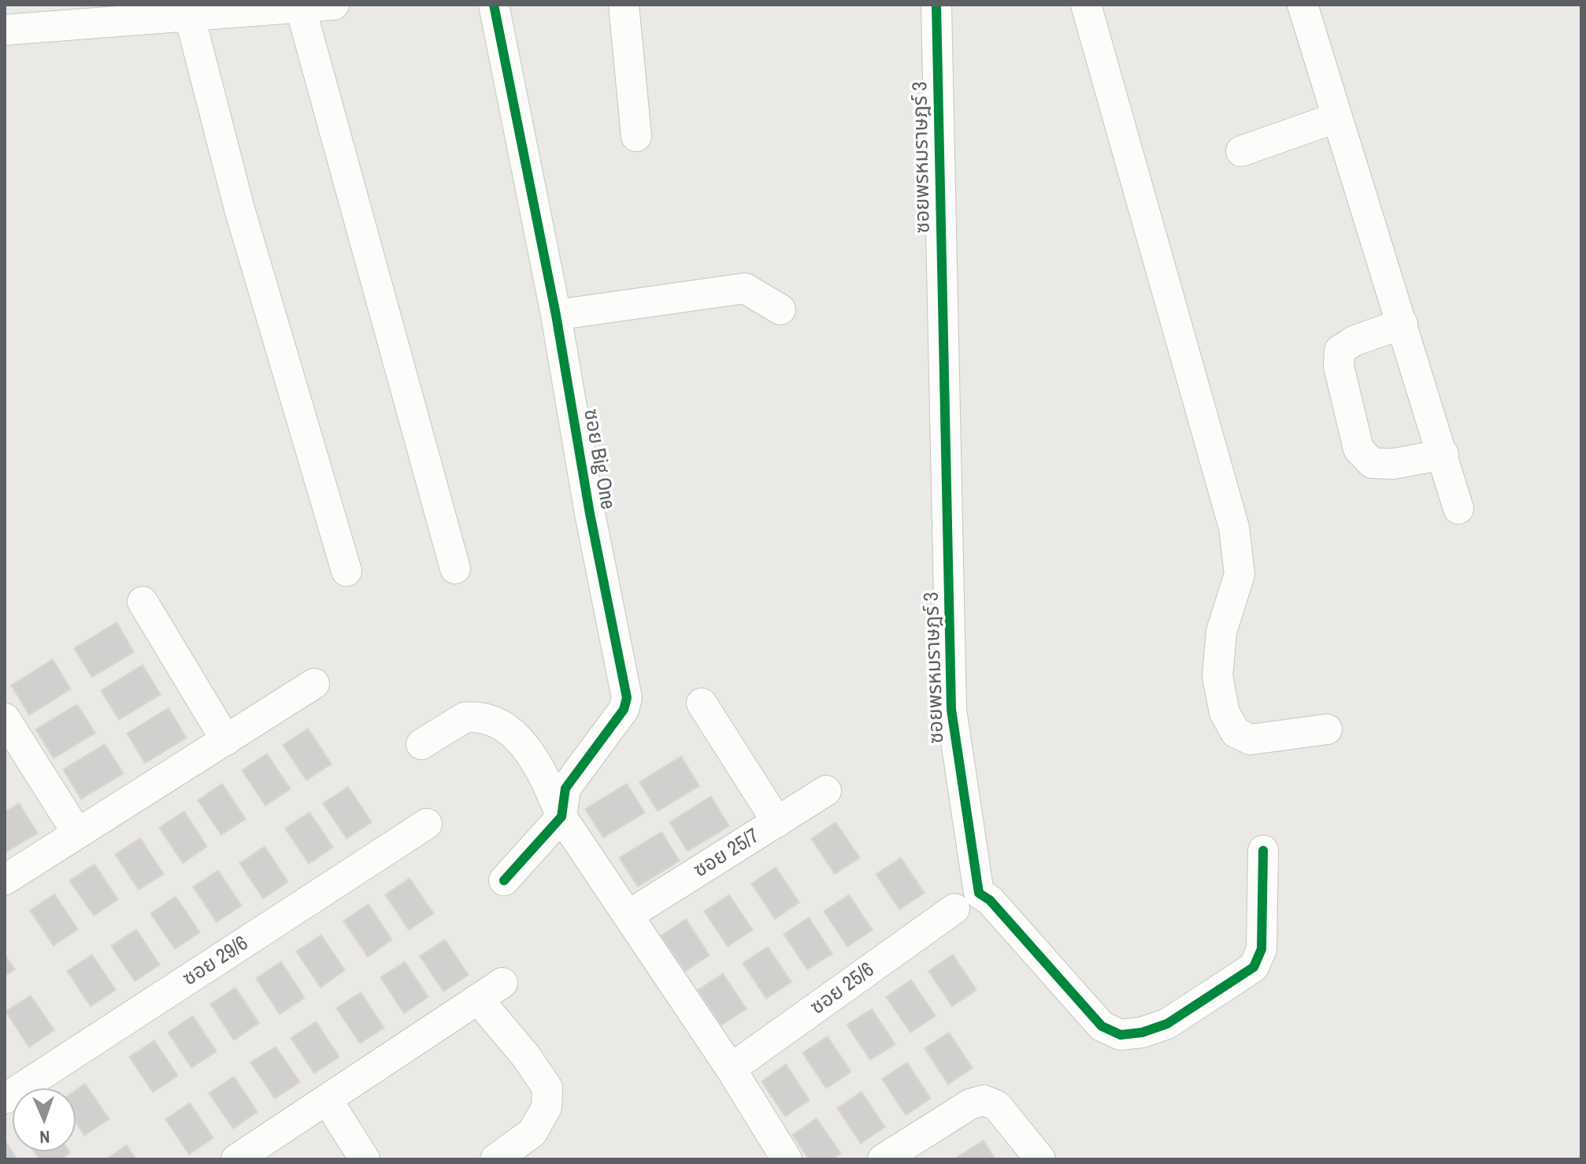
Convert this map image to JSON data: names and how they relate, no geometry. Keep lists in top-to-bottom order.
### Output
{
  "streets": {
    "street": [
      "ซอยพรหมราษฎร์ 3",
      "ซอย Big One",
      "ซอย 25/7",
      "ซอย 29/6",
      "ซอย 25/6"
    ]
  },
  "north": "bottom"
}
